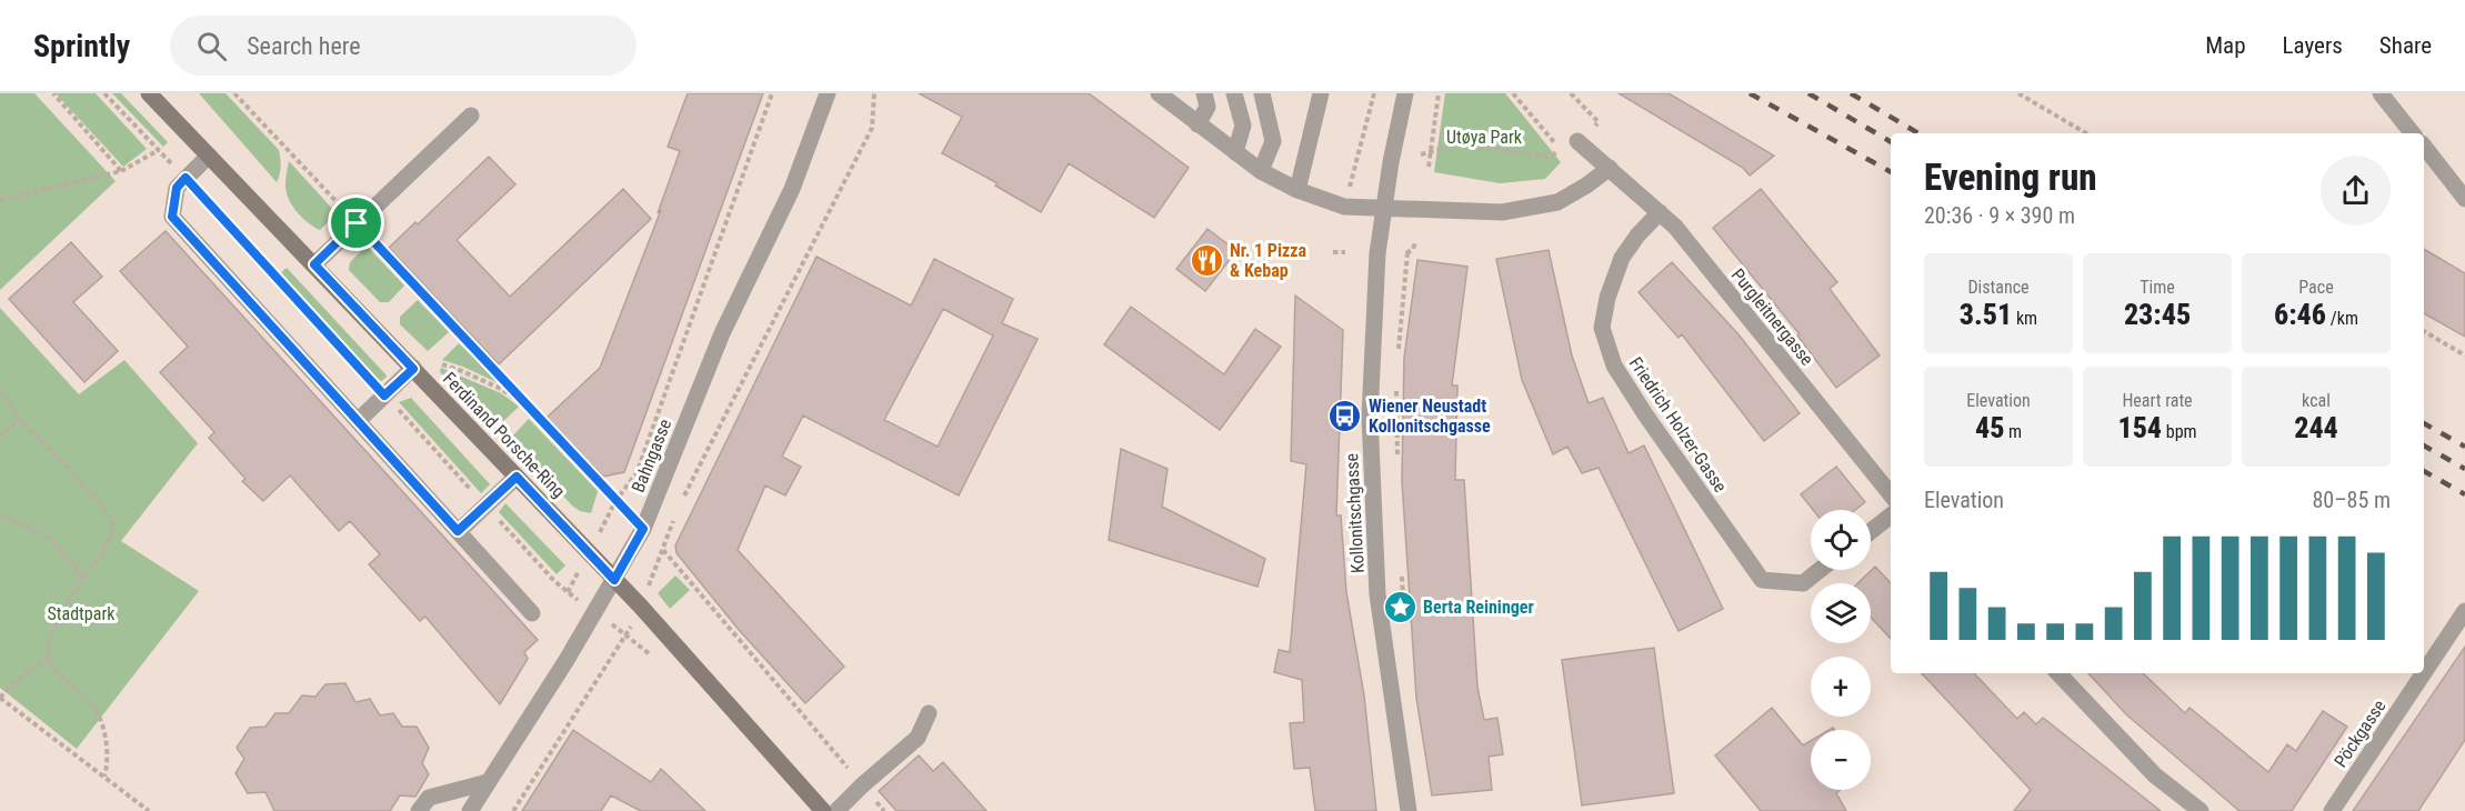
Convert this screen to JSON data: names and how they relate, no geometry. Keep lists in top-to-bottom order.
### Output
{
  "streets": {
    "street": [
      "Purgleitnergasse",
      "Friedrich Holzer-Gasse",
      "Ferdinand Porsche-Ring",
      "Bahngasse",
      "Kollonitschgasse",
      "Pöckgasse"
    ]
  },
  "crossings": [
    ["Purgleitnergasse", "Friedrich Holzer-Gasse"],
    ["Ferdinand Porsche-Ring", "Bahngasse"]
  ],
  "parks": ["Utøya Park", "Stadtpark"],
  "places": {
    "restaurant": ["Nr. 1 Pizza & Kebap"],
    "bus stop": ["Wiener Neustadt Kollonitschgasse"],
    "place": ["Berta Reininger"]
  },
  "page": {
    "header": "Sprintly",
    "search": "Search here",
    "nav": ["Map", "Layers", "Share"],
    "heading": ["Evening run", "20:36 · 9 × 390 m"],
    "stats": [
      ["Distance", "3.51 km"],
      ["Time", "23:45"],
      ["Pace", "6:46 /km"],
      ["Elevation", "45 m"],
      ["Heart rate", "154 bpm"],
      ["kcal", "244"]
    ],
    "chart": ["Elevation", "80–85 m"],
    "map_buttons": ["+", "−"]
  }
}
